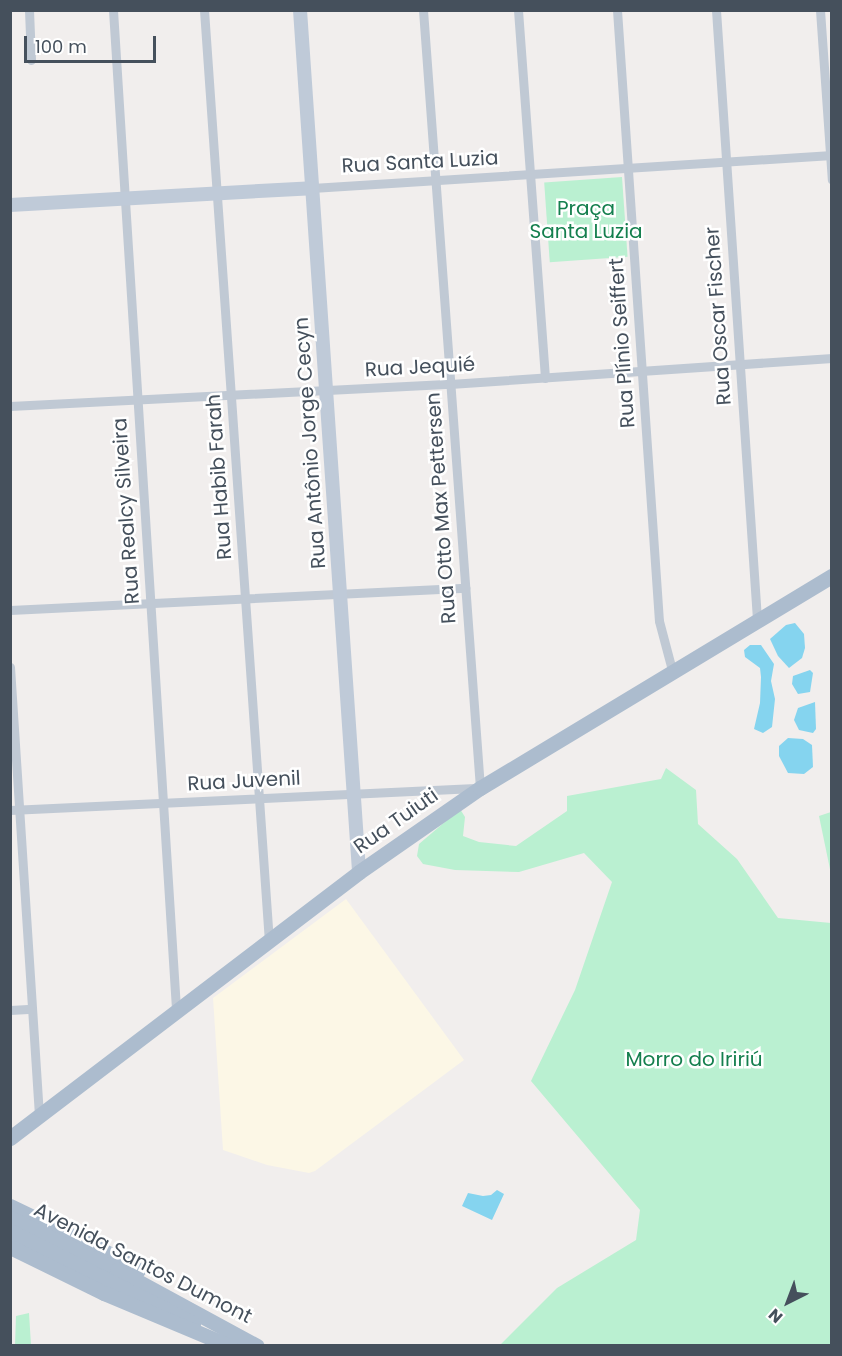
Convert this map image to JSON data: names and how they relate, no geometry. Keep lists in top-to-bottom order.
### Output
{
  "streets": {
    "main road": ["Rua Tuiuti", "Avenida Santos Dumont"],
    "street": [
      "Rua Santa Luzia",
      "Rua Oscar Fischer",
      "Rua Plínio Seiffert",
      "Rua Jequié",
      "Rua Antônio Jorge Cecyn",
      "Rua Habib Farah",
      "Rua Otto Max Pettersen",
      "Rua Realcy Silveira",
      "Rua Juvenil"
    ]
  },
  "crossings": [
    ["Rua Santa Luzia", "Rua Oscar Fischer"],
    ["Rua Santa Luzia", "Rua Plínio Seiffert"],
    ["Rua Santa Luzia", "Rua Antônio Jorge Cecyn"],
    ["Rua Santa Luzia", "Rua Habib Farah"],
    ["Rua Santa Luzia", "Rua Otto Max Pettersen"],
    ["Rua Santa Luzia", "Rua Realcy Silveira"],
    ["Rua Oscar Fischer", "Rua Jequié"],
    ["Rua Oscar Fischer", "Rua Tuiuti"],
    ["Rua Plínio Seiffert", "Rua Jequié"],
    ["Rua Plínio Seiffert", "Rua Tuiuti"],
    ["Rua Jequié", "Rua Antônio Jorge Cecyn"],
    ["Rua Jequié", "Rua Habib Farah"],
    ["Rua Jequié", "Rua Otto Max Pettersen"],
    ["Rua Jequié", "Rua Realcy Silveira"],
    ["Rua Antônio Jorge Cecyn", "Rua Juvenil"],
    ["Rua Antônio Jorge Cecyn", "Rua Tuiuti"],
    ["Rua Habib Farah", "Rua Juvenil"],
    ["Rua Habib Farah", "Rua Tuiuti"],
    ["Rua Otto Max Pettersen", "Rua Juvenil"],
    ["Rua Otto Max Pettersen", "Rua Tuiuti"],
    ["Rua Realcy Silveira", "Rua Juvenil"],
    ["Rua Realcy Silveira", "Rua Tuiuti"],
    ["Rua Juvenil", "Rua Tuiuti"]
  ],
  "parks": ["Praça Santa Luzia", "Morro do Iririú"],
  "scale_bar": "100 m",
  "north": "bottom left"
}
